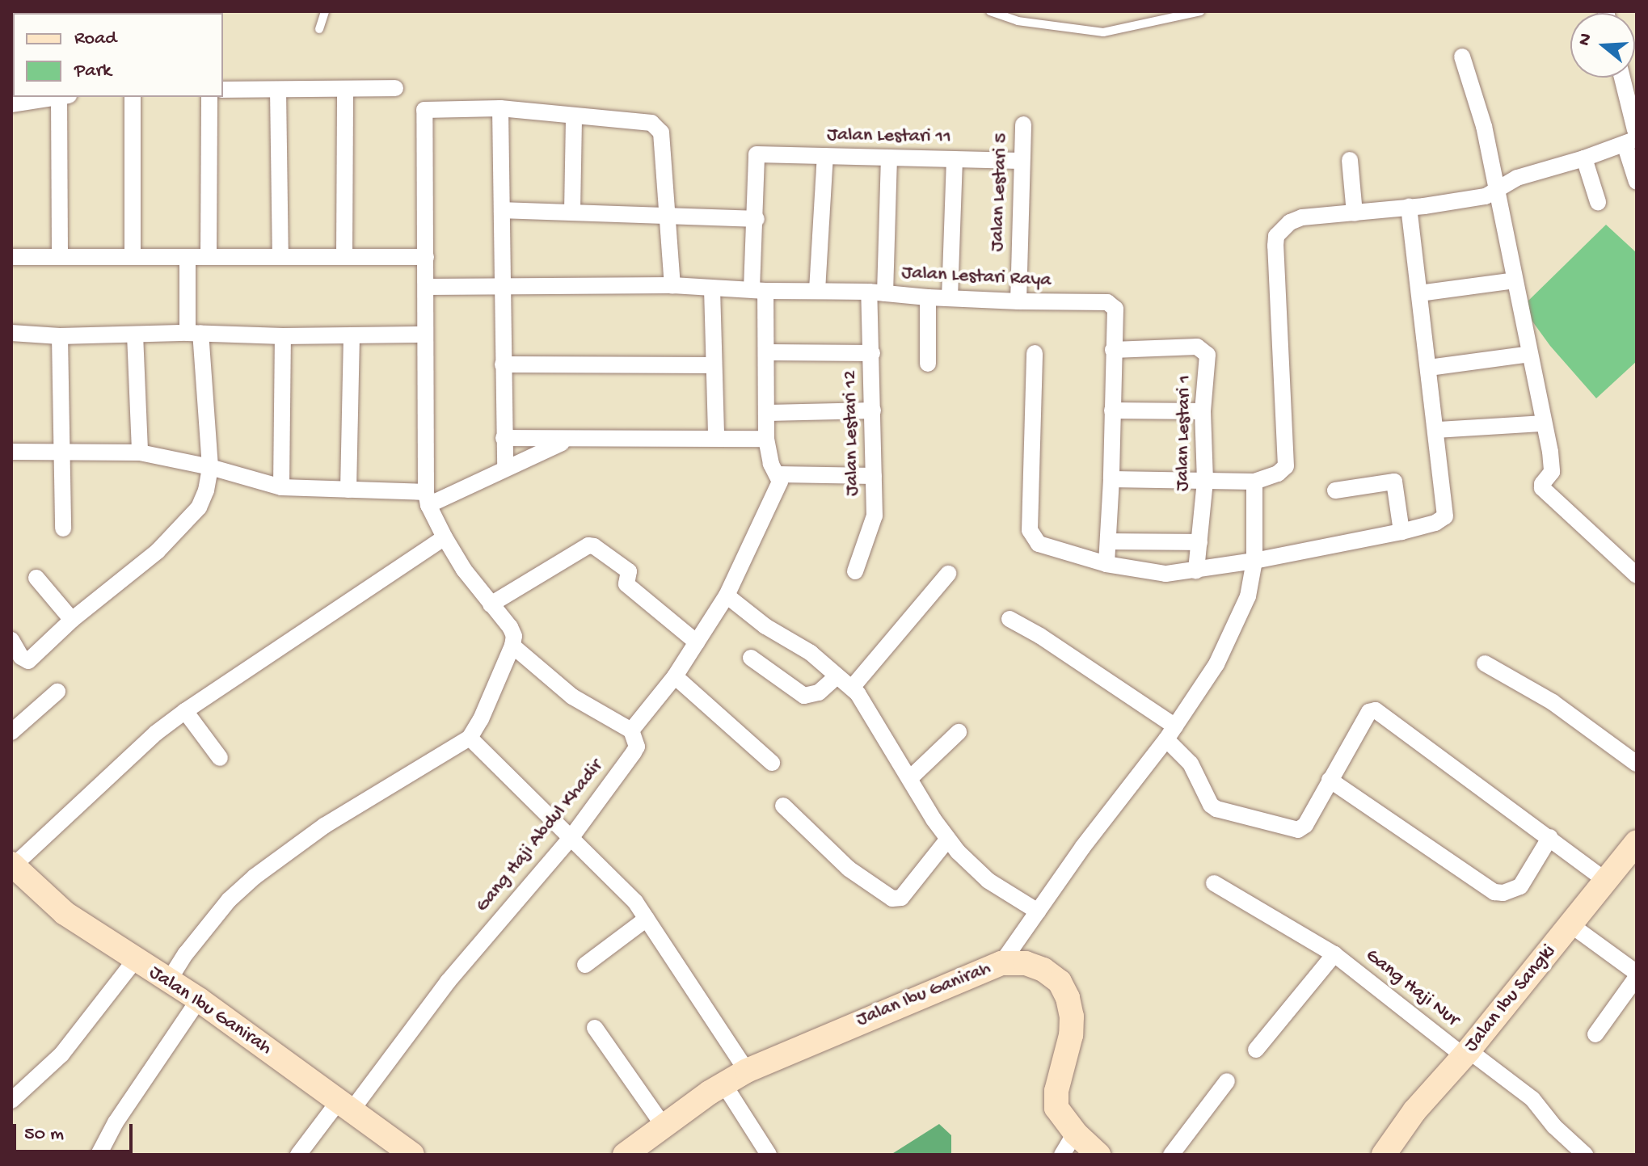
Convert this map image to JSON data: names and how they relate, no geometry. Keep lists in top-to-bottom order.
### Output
{
  "streets": {
    "main road": ["Jalan Ibu Ganirah", "Jalan Ibu Sangki"],
    "street": [
      "Jalan Lestari 11",
      "Jalan Lestari 5",
      "Jalan Lestari Raya",
      "Jalan Lestari 12",
      "Jalan Lestari 1",
      "Gang Haji Abdul Khadir",
      "Gang Haji Nur"
    ]
  },
  "crossings": [
    ["Jalan Lestari 11", "Jalan Lestari 5"],
    ["Jalan Lestari 11", "Jalan Lestari 12"],
    ["Jalan Lestari 5", "Jalan Lestari Raya"],
    ["Jalan Lestari Raya", "Jalan Lestari 12"],
    ["Jalan Lestari Raya", "Jalan Lestari 1"],
    ["Gang Haji Abdul Khadir", "Jalan Ibu Ganirah"],
    ["Gang Haji Nur", "Jalan Ibu Sangki"]
  ],
  "legend": ["Road", "Park"],
  "scale_bar": "50 m",
  "north": "left"
}
